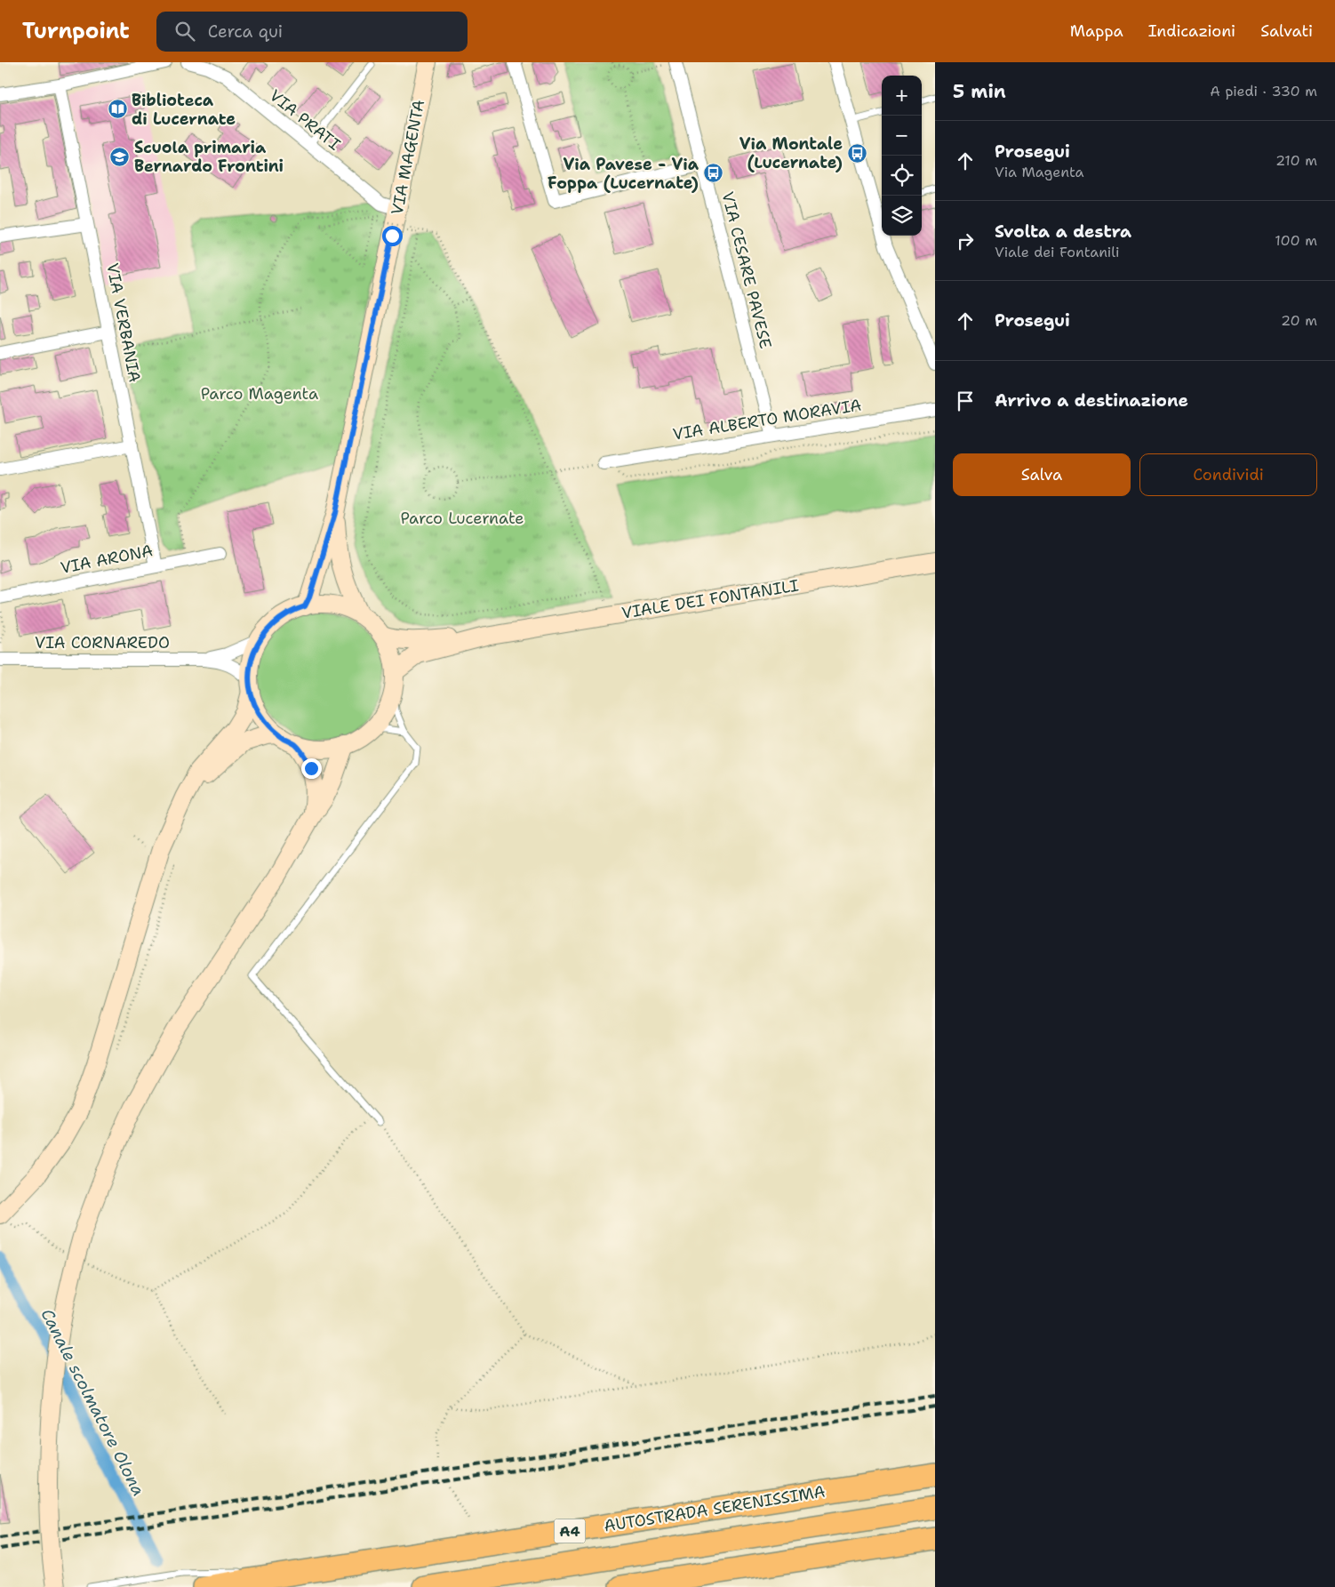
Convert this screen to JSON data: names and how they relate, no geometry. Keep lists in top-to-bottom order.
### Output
{
  "streets": {
    "highway": ["AUTOSTRADA SERENISSIMA", "A4"],
    "main road": ["VIA MAGENTA", "VIALE DEI FONTANILI"],
    "street": [
      "VIA PRATI",
      "VIA CESARE PAVESE",
      "VIA VERBANIA",
      "VIA ALBERTO MORAVIA",
      "VIA ARONA",
      "VIA CORNAREDO"
    ]
  },
  "crossings": [
    ["VIA PRATI", "VIA MAGENTA"],
    ["VIA MAGENTA", "VIALE DEI FONTANILI"],
    ["VIA MAGENTA", "VIA CORNAREDO"],
    ["VIA CESARE PAVESE", "VIA ALBERTO MORAVIA"],
    ["VIA VERBANIA", "VIA ARONA"],
    ["VIALE DEI FONTANILI", "VIA CORNAREDO"]
  ],
  "water": ["Canale scolmatore Olona"],
  "parks": ["Parco Magenta", "Parco Lucernate"],
  "places": {
    "library": ["Biblioteca di Lucernate"],
    "bus stop": ["Via Montale (Lucernate)", "Via Pavese - Via Foppa (Lucernate)"],
    "school or university": ["Scuola primaria Bernardo Frontini"]
  },
  "page": {
    "header": "Turnpoint",
    "search": "Cerca qui",
    "nav": ["Mappa", "Indicazioni", "Salvati"],
    "heading": ["5 min", "A piedi · 330 m"],
    "map_buttons": ["+", "−"],
    "list": [
      ["Prosegui", "Via Magenta", "210 m"],
      ["Svolta a destra", "Viale dei Fontanili", "100 m"],
      ["Prosegui", "20 m"],
      "Arrivo a destinazione"
    ],
    "buttons": ["Salva", "Condividi"]
  }
}
